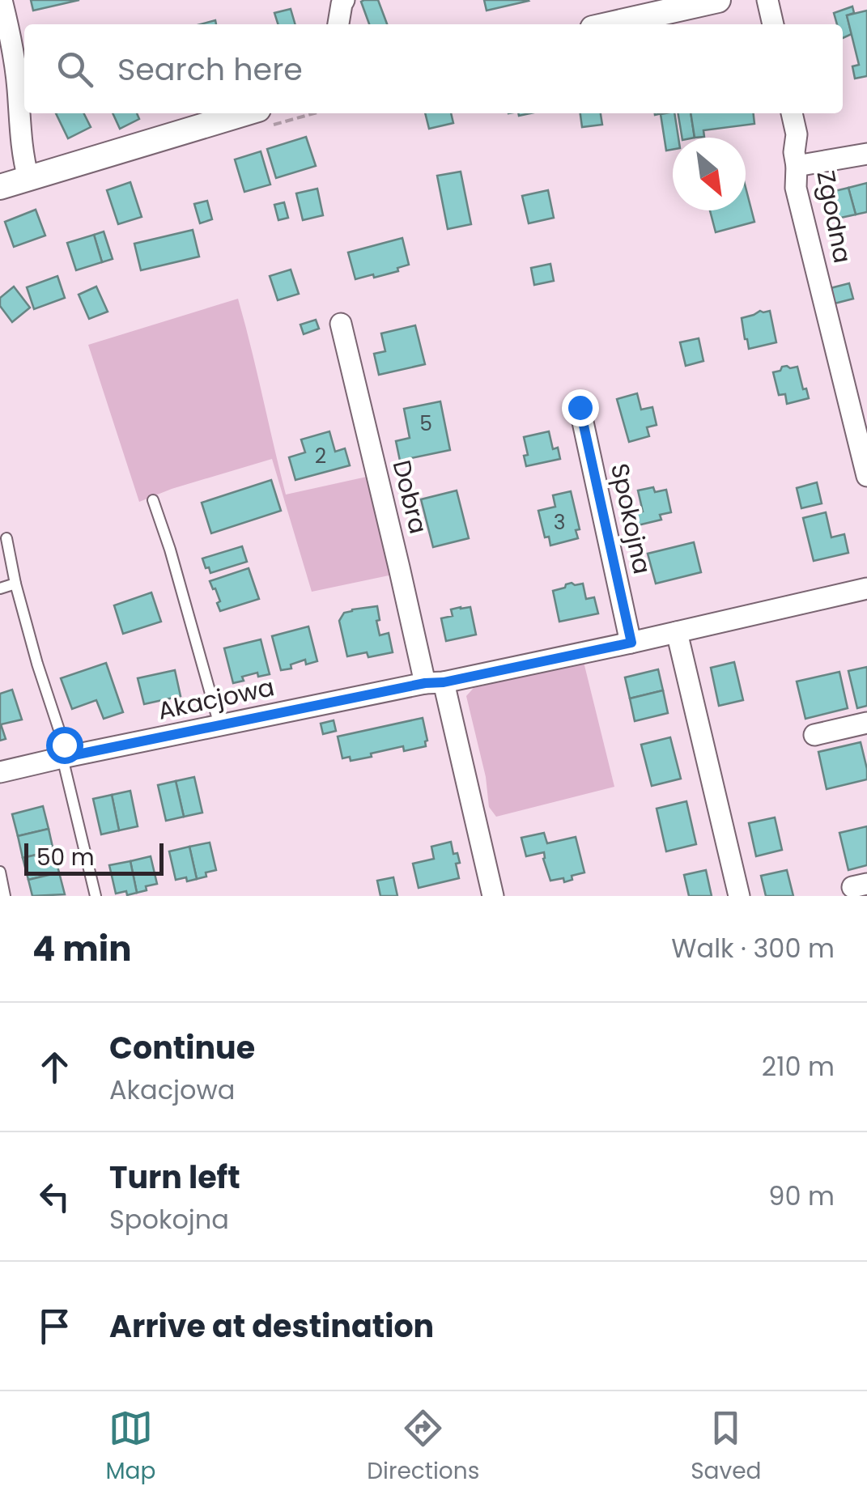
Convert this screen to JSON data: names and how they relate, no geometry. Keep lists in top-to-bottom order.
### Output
{
  "streets": {
    "street": [
      "Zgodna",
      "Dobra",
      "Spokojna",
      "Akacjowa"
    ]
  },
  "crossings": [
    ["Dobra", "Akacjowa"],
    ["Spokojna", "Akacjowa"]
  ],
  "house_numbers": ["5", "2", "3"],
  "scale_bar": "50 m",
  "north": "bottom right",
  "page": {
    "search": "Search here",
    "scale": "50 m",
    "heading": ["4 min", "Walk · 300 m"],
    "list": [
      ["Continue", "Akacjowa", "210 m"],
      ["Turn left", "Spokojna", "90 m"],
      "Arrive at destination"
    ],
    "nav": ["Map", "Directions", "Saved"]
  }
}
